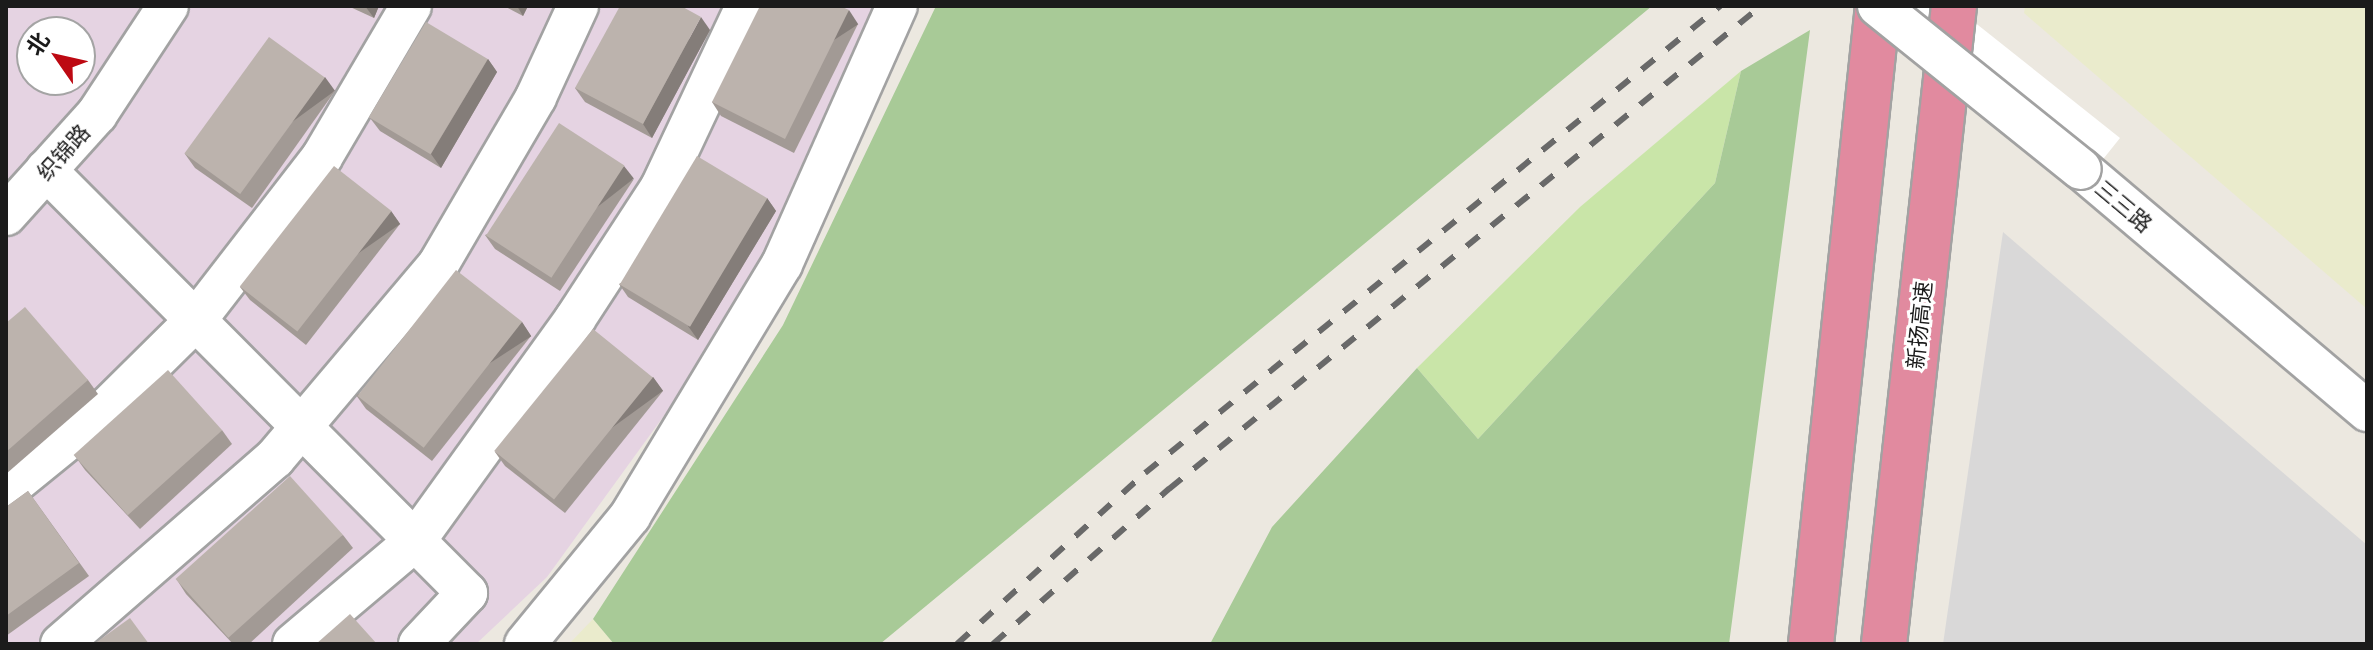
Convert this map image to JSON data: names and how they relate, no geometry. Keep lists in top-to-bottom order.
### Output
{
  "streets": {
    "highway": ["新扬高速"],
    "street": ["织锦路", "三三路"]
  },
  "north": "top left"
}
